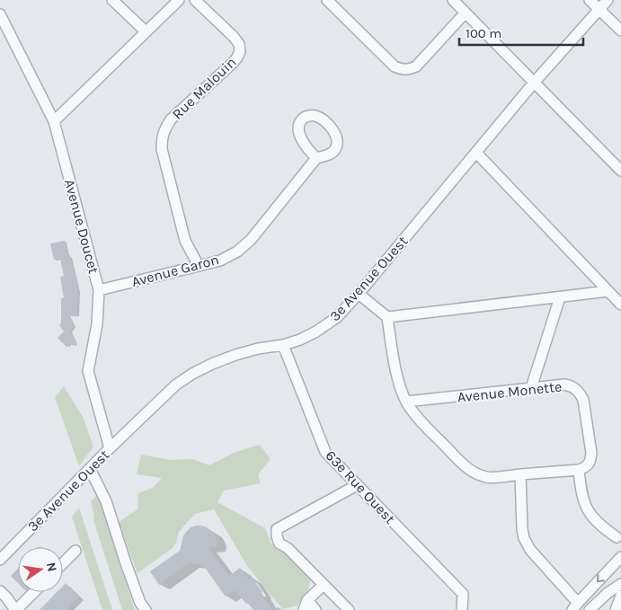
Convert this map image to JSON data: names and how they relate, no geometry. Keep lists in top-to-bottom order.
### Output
{
  "streets": {
    "street": [
      "Rue Malouin",
      "Avenue Doucet",
      "Avenue Garon",
      "3e Avenue Ouest",
      "Avenue Monette",
      "63e Rue Ouest"
    ]
  },
  "crossings": [
    ["Rue Malouin", "Avenue Garon"],
    ["Avenue Doucet", "Avenue Garon"],
    ["Avenue Doucet", "3e Avenue Ouest"],
    ["3e Avenue Ouest", "63e Rue Ouest"]
  ],
  "scale_bar": "100 m",
  "north": "right"
}
